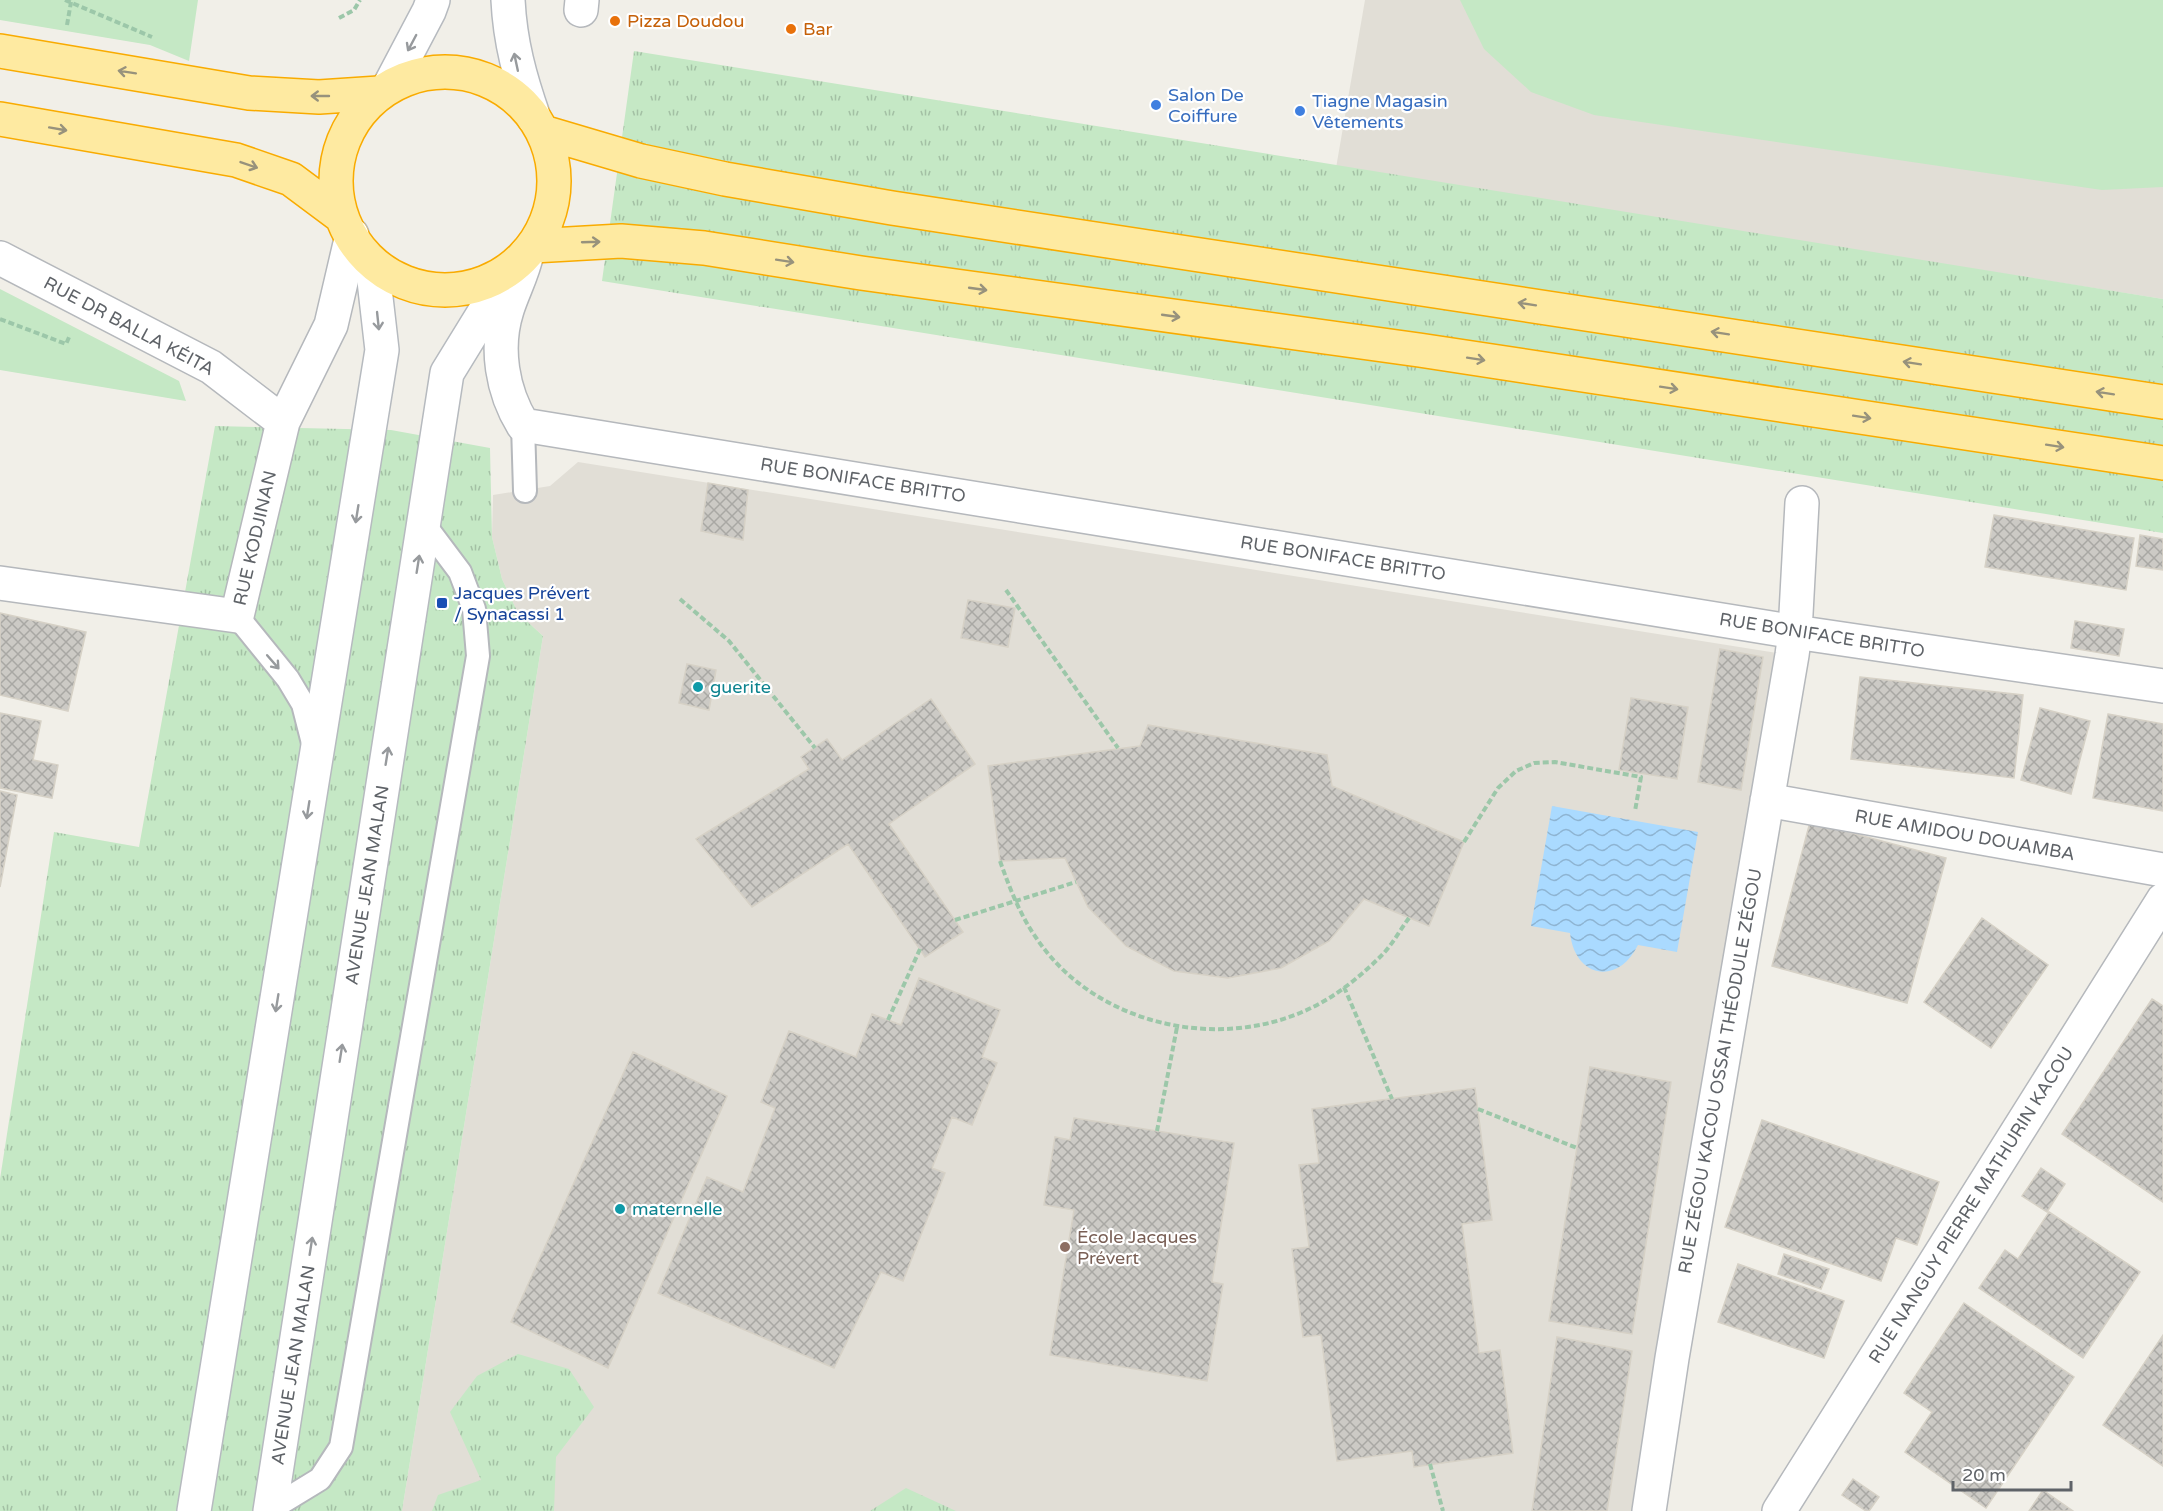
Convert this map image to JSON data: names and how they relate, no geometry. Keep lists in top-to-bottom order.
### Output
{
  "streets": {
    "street": [
      "RUE DR BALLA KÉITA",
      "RUE BONIFACE BRITTO",
      "RUE KODJINAN",
      "RUE AMIDOU DOUAMBA",
      "AVENUE JEAN MALAN",
      "RUE ZÉGOU KACOU OSSAI THÉODULE ZÉGOU",
      "RUE NANGUY PIERRE MATHURIN KACOU"
    ]
  },
  "crossings": [
    ["RUE DR BALLA KÉITA", "RUE KODJINAN"],
    ["RUE BONIFACE BRITTO", "RUE ZÉGOU KACOU OSSAI THÉODULE ZÉGOU"],
    ["RUE AMIDOU DOUAMBA", "RUE ZÉGOU KACOU OSSAI THÉODULE ZÉGOU"]
  ],
  "places": {
    "other": [
      "Pizza Doudou",
      "Bar",
      "Salon De Coiffure",
      "Tiagne Magasin Vêtements",
      "guerite",
      "maternelle",
      "École Jacques Prévert"
    ],
    "transit": ["Jacques Prévert / Synacassi 1"]
  },
  "scale_bar": "20 m"
}
